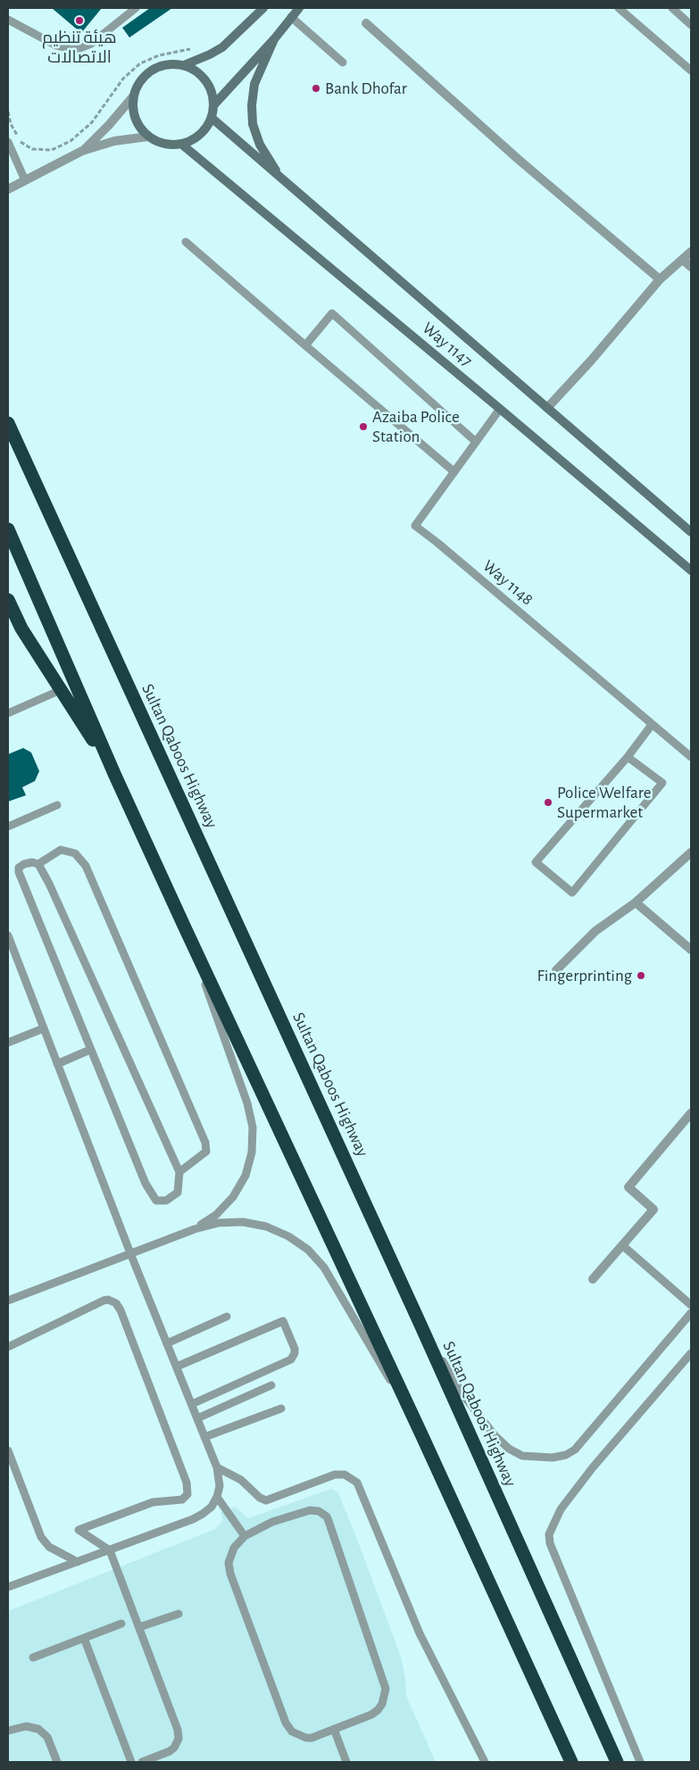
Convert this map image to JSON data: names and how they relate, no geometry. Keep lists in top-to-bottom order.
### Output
{
  "streets": {
    "highway": ["Sultan Qaboos Highway"],
    "street": ["Way 1147"],
    "lane": ["Way 1148"]
  },
  "crossings": [
    ["Way 1147", "Way 1148"]
  ],
  "places": [
    "هيئة تنظيم الاتصالات",
    "Bank Dhofar",
    "Azaiba Police Station",
    "Police Welfare Supermarket",
    "Fingerprinting"
  ]
}
